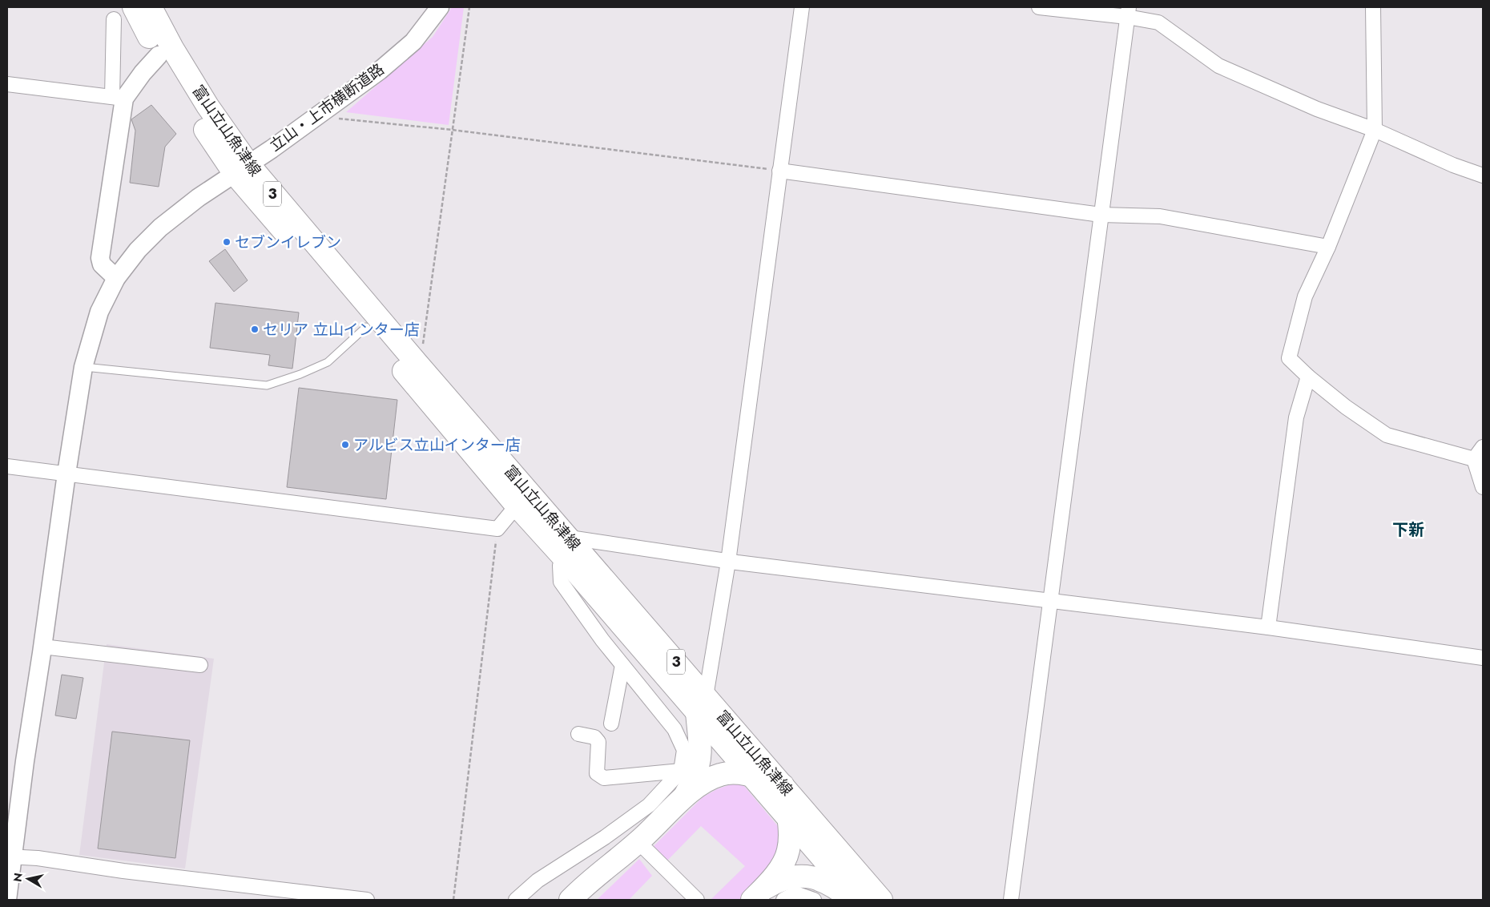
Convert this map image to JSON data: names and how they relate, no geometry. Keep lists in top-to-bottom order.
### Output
{
  "streets": {
    "main road": ["富山立山魚津線", "3"],
    "street": ["立山・上市横断道路"]
  },
  "crossings": [
    ["立山・上市横断道路", "富山立山魚津線"]
  ],
  "districts": ["下新"],
  "places": ["セブンイレブン", "セリア 立山インター店", "アルビス立山インター店"],
  "north": "left"
}
